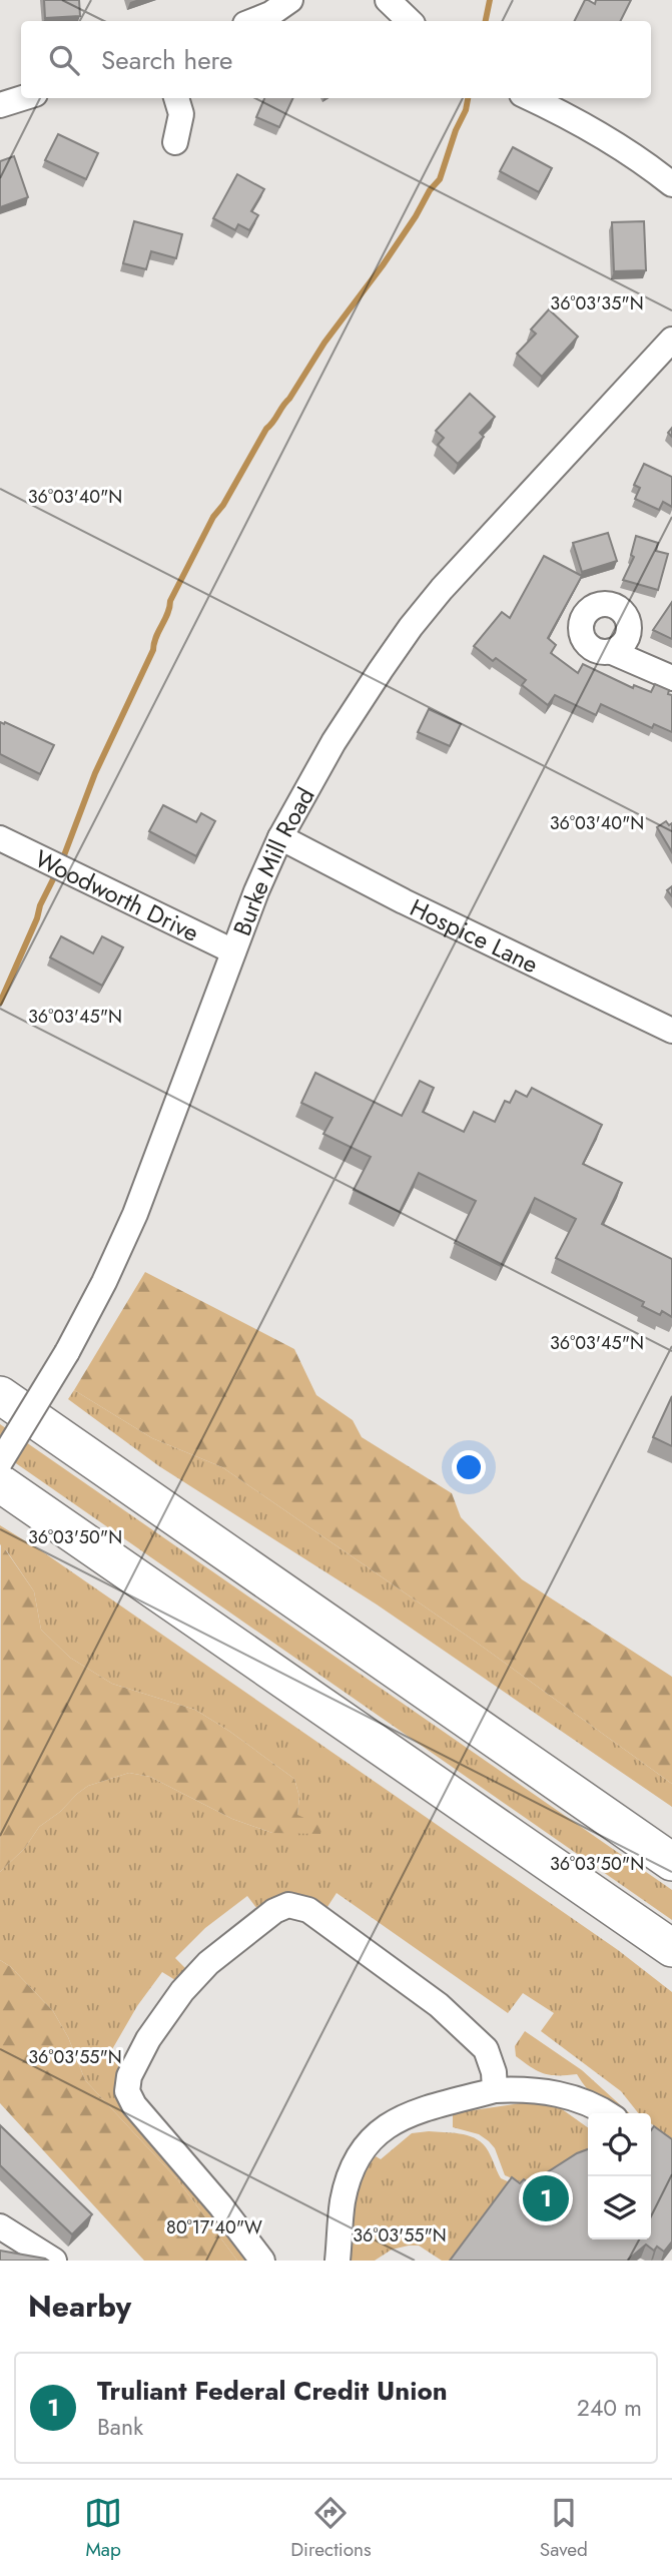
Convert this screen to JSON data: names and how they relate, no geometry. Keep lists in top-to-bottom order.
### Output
{
  "streets": {
    "street": ["Burke Mill Road", "Woodworth Drive", "Hospice Lane"]
  },
  "crossings": [
    ["Burke Mill Road", "Woodworth Drive"],
    ["Burke Mill Road", "Hospice Lane"]
  ],
  "page": {
    "search": "Search here",
    "pins": "1",
    "heading": "Nearby",
    "list": [
      {
        "mark": "1",
        "name": "Truliant Federal Credit Union",
        "note": "Bank",
        "value": "240 m"
      }
    ],
    "nav": ["Map", "Directions", "Saved"]
  },
  "coordinates": [
    "36°03'35\"N",
    "36°03'40\"N",
    "36°03'45\"N",
    "36°03'50\"N",
    "36°03'55\"N",
    "80°17'40\"W"
  ]
}
